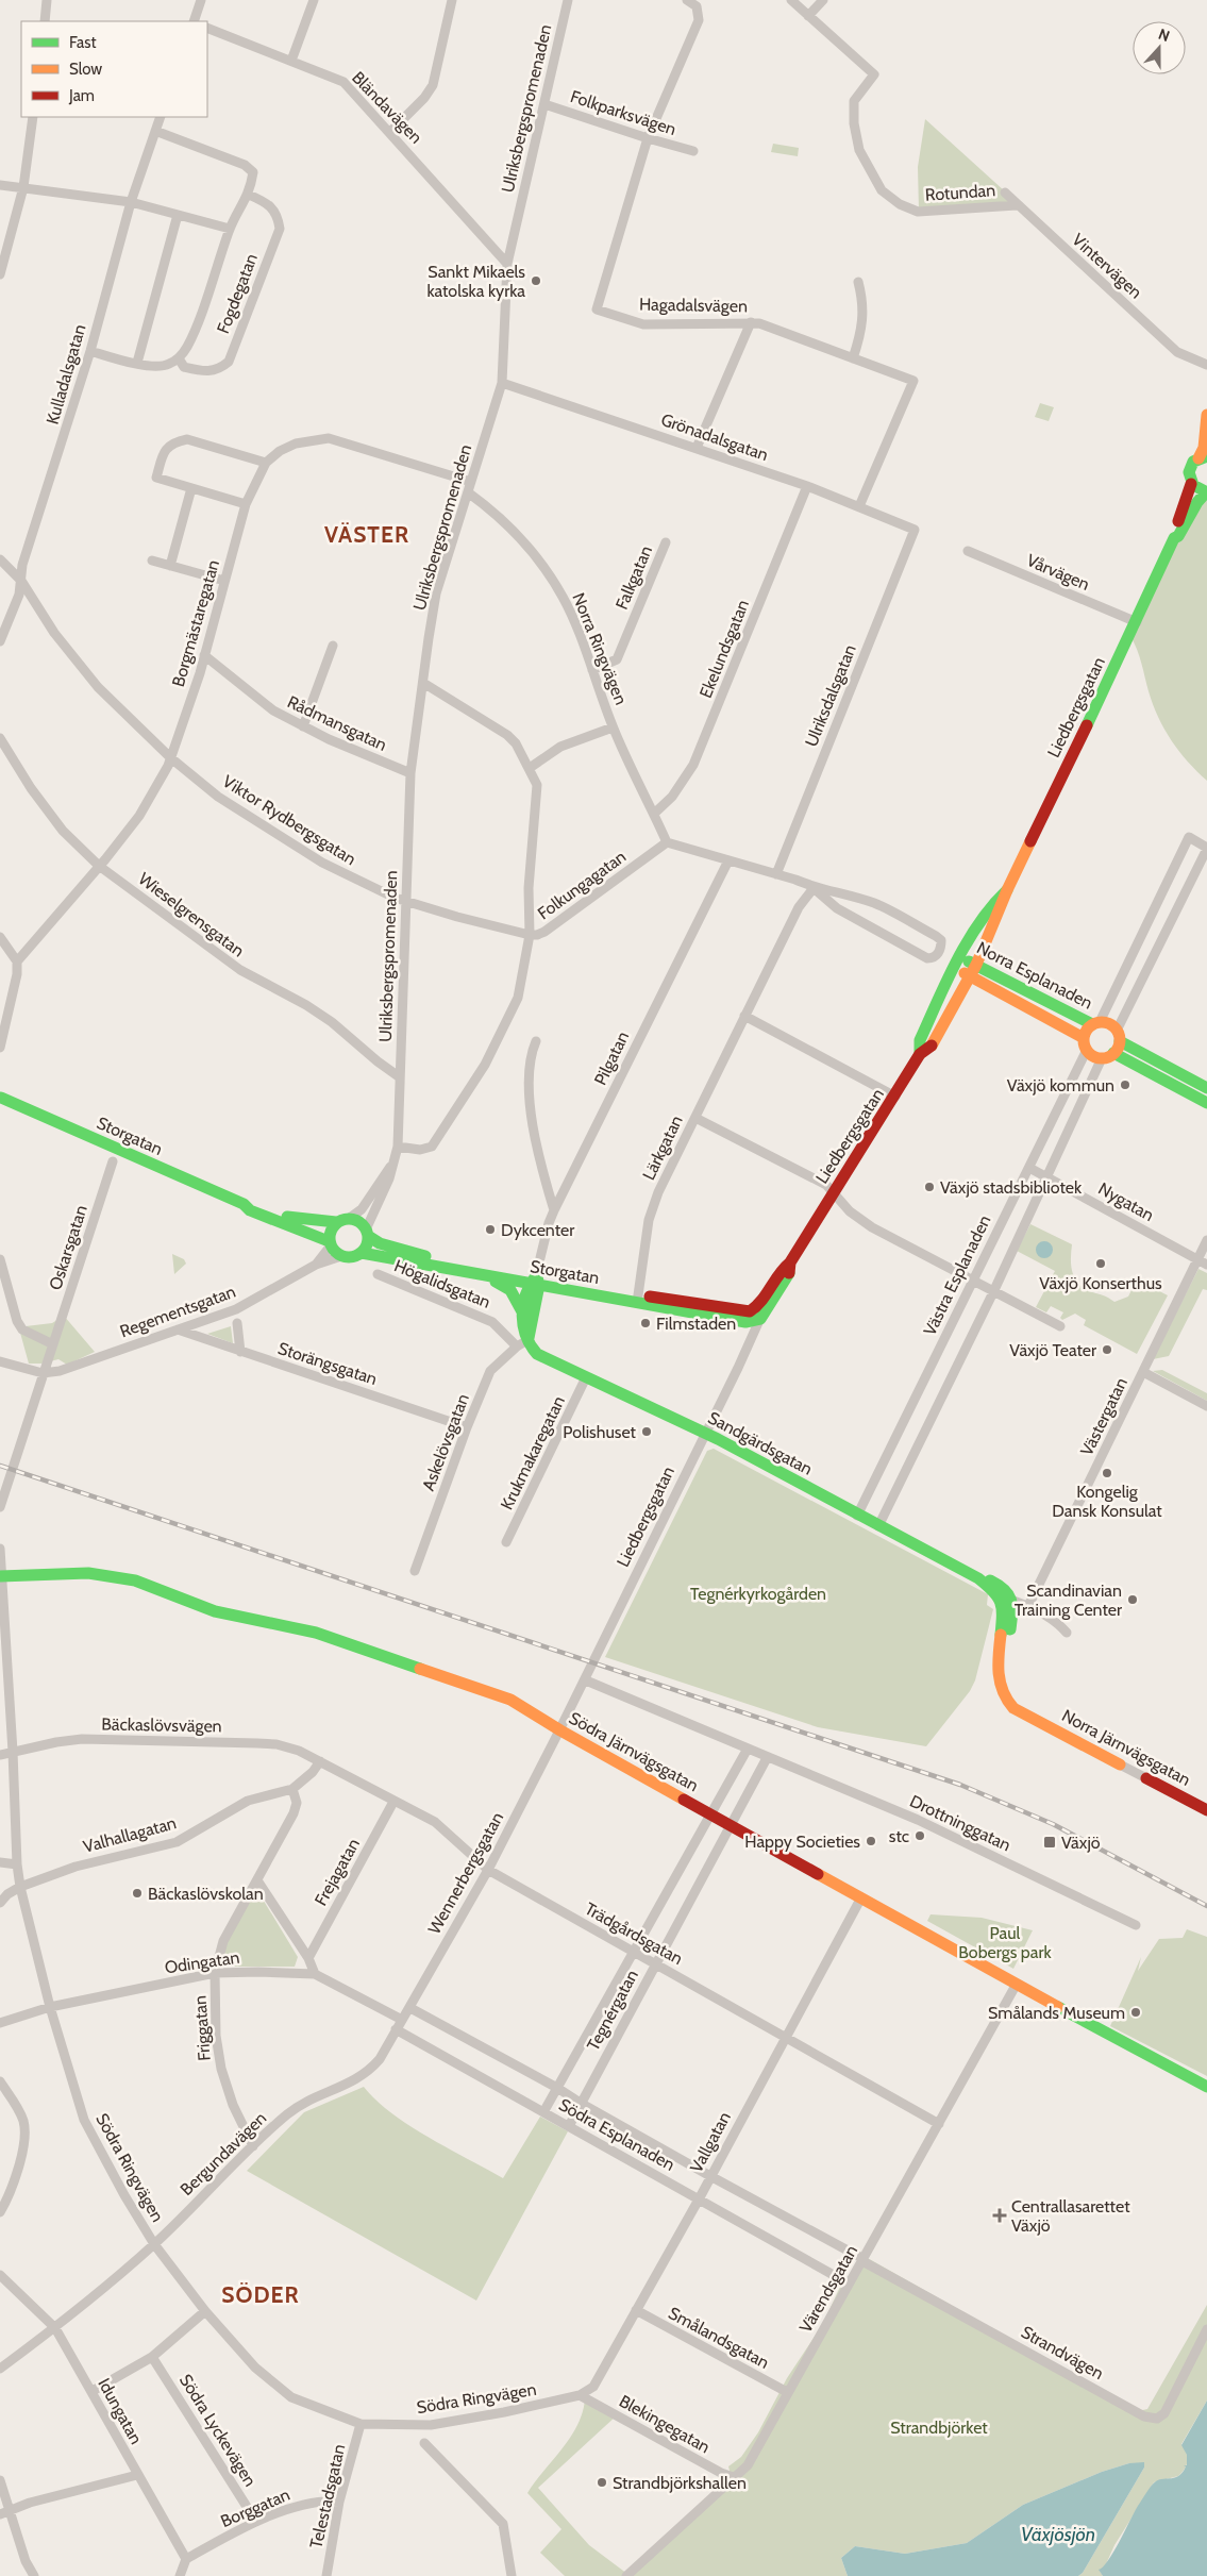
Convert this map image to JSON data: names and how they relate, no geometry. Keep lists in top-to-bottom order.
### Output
{
  "streets": {
    "street": [
      "Bländavägen",
      "Ulriksbergspromenaden",
      "Folkparksvägen",
      "Rotundan",
      "Vintervägen",
      "Fogdegatan",
      "Hagadalsvägen",
      "Kulladalsgatan",
      "Grönadalsgatan",
      "Vårvägen",
      "Falkgatan",
      "Borgmästaregatan",
      "Norra Ringvägen",
      "Ekelundsgatan",
      "Ulriksdalsgatan",
      "Liedbergsgatan",
      "Rådmansgatan",
      "Viktor Rydbergsgatan",
      "Folkungagatan",
      "Wieselgrensgatan",
      "Norra Esplanaden",
      "Pilgatan",
      "Storgatan",
      "Lärkgatan",
      "Nygatan",
      "Oskarsgatan",
      "Västra Esplanaden",
      "Högalidsgatan",
      "Regementsgatan",
      "Storängsgatan",
      "Västergatan",
      "Askelövsgatan",
      "Sandgärdsgatan",
      "Krukmakaregatan",
      "Bäckaslövsvägen",
      "Norra Järnvägsgatan",
      "Södra Järnvägsgatan",
      "Drottninggatan",
      "Valhallagatan",
      "Frejagatan",
      "Wennerbergsgatan",
      "Trädgårdsgatan",
      "Odingatan",
      "Tegnérgatan",
      "Friggatan",
      "Södra Esplanaden",
      "Vallgatan",
      "Bergundavägen",
      "Södra Ringvägen",
      "Värendsgatan",
      "Smålandsgatan",
      "Strandvägen",
      "Idungatan",
      "Blekingegatan",
      "Södra Lyckevägen",
      "Telestadsgatan",
      "Borggatan"
    ]
  },
  "crossings": [
    ["Bländavägen", "Ulriksbergspromenaden"],
    ["Ulriksbergspromenaden", "Folkparksvägen"],
    ["Ulriksbergspromenaden", "Grönadalsgatan"],
    ["Ulriksbergspromenaden", "Borgmästaregatan"],
    ["Ulriksbergspromenaden", "Norra Ringvägen"],
    ["Ulriksbergspromenaden", "Rådmansgatan"],
    ["Ulriksbergspromenaden", "Viktor Rydbergsgatan"],
    ["Ulriksbergspromenaden", "Folkungagatan"],
    ["Ulriksbergspromenaden", "Wieselgrensgatan"],
    ["Ulriksbergspromenaden", "Storgatan"],
    ["Ulriksbergspromenaden", "Regementsgatan"],
    ["Folkparksvägen", "Hagadalsvägen"],
    ["Rotundan", "Vintervägen"],
    ["Fogdegatan", "Kulladalsgatan"],
    ["Hagadalsvägen", "Grönadalsgatan"],
    ["Kulladalsgatan", "Viktor Rydbergsgatan"],
    ["Grönadalsgatan", "Ekelundsgatan"],
    ["Grönadalsgatan", "Ulriksdalsgatan"],
    ["Vårvägen", "Liedbergsgatan"],
    ["Falkgatan", "Norra Ringvägen"],
    ["Borgmästaregatan", "Rådmansgatan"],
    ["Borgmästaregatan", "Viktor Rydbergsgatan"],
    ["Borgmästaregatan", "Wieselgrensgatan"],
    ["Norra Ringvägen", "Ekelundsgatan"],
    ["Norra Ringvägen", "Folkungagatan"],
    ["Liedbergsgatan", "Norra Esplanaden"],
    ["Liedbergsgatan", "Storgatan"],
    ["Liedbergsgatan", "Sandgärdsgatan"],
    ["Liedbergsgatan", "Södra Järnvägsgatan"],
    ["Liedbergsgatan", "Drottninggatan"],
    ["Liedbergsgatan", "Wennerbergsgatan"],
    ["Viktor Rydbergsgatan", "Folkungagatan"],
    ["Norra Esplanaden", "Västra Esplanaden"],
    ["Pilgatan", "Storgatan"],
    ["Storgatan", "Lärkgatan"],
    ["Storgatan", "Regementsgatan"],
    ["Nygatan", "Västra Esplanaden"],
    ["Nygatan", "Västergatan"],
    ["Västra Esplanaden", "Sandgärdsgatan"],
    ["Högalidsgatan", "Askelövsgatan"],
    ["Högalidsgatan", "Sandgärdsgatan"],
    ["Regementsgatan", "Storängsgatan"],
    ["Storängsgatan", "Askelövsgatan"],
    ["Västergatan", "Sandgärdsgatan"],
    ["Askelövsgatan", "Sandgärdsgatan"],
    ["Sandgärdsgatan", "Krukmakaregatan"],
    ["Sandgärdsgatan", "Norra Järnvägsgatan"],
    ["Bäckaslövsvägen", "Valhallagatan"],
    ["Bäckaslövsvägen", "Trädgårdsgatan"],
    ["Bäckaslövsvägen", "Södra Ringvägen"],
    ["Södra Järnvägsgatan", "Wennerbergsgatan"],
    ["Södra Järnvägsgatan", "Tegnérgatan"],
    ["Södra Järnvägsgatan", "Vallgatan"],
    ["Södra Järnvägsgatan", "Södra Ringvägen"],
    ["Södra Järnvägsgatan", "Värendsgatan"],
    ["Valhallagatan", "Trädgårdsgatan"],
    ["Valhallagatan", "Friggatan"],
    ["Valhallagatan", "Södra Ringvägen"],
    ["Frejagatan", "Trädgårdsgatan"],
    ["Wennerbergsgatan", "Trädgårdsgatan"],
    ["Wennerbergsgatan", "Odingatan"],
    ["Wennerbergsgatan", "Södra Esplanaden"],
    ["Wennerbergsgatan", "Bergundavägen"],
    ["Trädgårdsgatan", "Tegnérgatan"],
    ["Trädgårdsgatan", "Vallgatan"],
    ["Trädgårdsgatan", "Värendsgatan"],
    ["Odingatan", "Friggatan"],
    ["Odingatan", "Södra Ringvägen"],
    ["Tegnérgatan", "Södra Esplanaden"],
    ["Friggatan", "Bergundavägen"],
    ["Södra Esplanaden", "Vallgatan"],
    ["Södra Esplanaden", "Bergundavägen"],
    ["Södra Esplanaden", "Värendsgatan"],
    ["Södra Esplanaden", "Strandvägen"],
    ["Vallgatan", "Södra Ringvägen"],
    ["Vallgatan", "Smålandsgatan"],
    ["Vallgatan", "Blekingegatan"],
    ["Bergundavägen", "Södra Ringvägen"],
    ["Bergundavägen", "Idungatan"],
    ["Södra Ringvägen", "Blekingegatan"],
    ["Södra Ringvägen", "Telestadsgatan"],
    ["Värendsgatan", "Smålandsgatan"],
    ["Värendsgatan", "Strandvägen"],
    ["Värendsgatan", "Blekingegatan"],
    ["Idungatan", "Borggatan"],
    ["Södra Lyckevägen", "Borggatan"],
    ["Telestadsgatan", "Borggatan"]
  ],
  "districts": ["VÄSTER", "SÖDER"],
  "water": ["Växjösjön"],
  "parks": ["Tegnérkyrkogården", "Paul Bobergs park", "Strandbjörket"],
  "places": {
    "other": [
      "Sankt Mikaels katolska kyrka",
      "Växjö kommun",
      "Växjö stadsbibliotek",
      "Dykcenter",
      "Växjö Konserthus",
      "Filmstaden",
      "Växjö Teater",
      "Polishuset",
      "Kongelig Dansk Konsulat",
      "Scandinavian Training Center",
      "stc",
      "Happy Societies",
      "Bäckaslövskolan",
      "Smålands Museum",
      "Strandbjörkshallen"
    ],
    "transit": ["Växjö"],
    "health": ["Centrallasarettet Växjö"]
  },
  "legend": ["Fast", "Slow", "Jam"],
  "north": "top"
}
